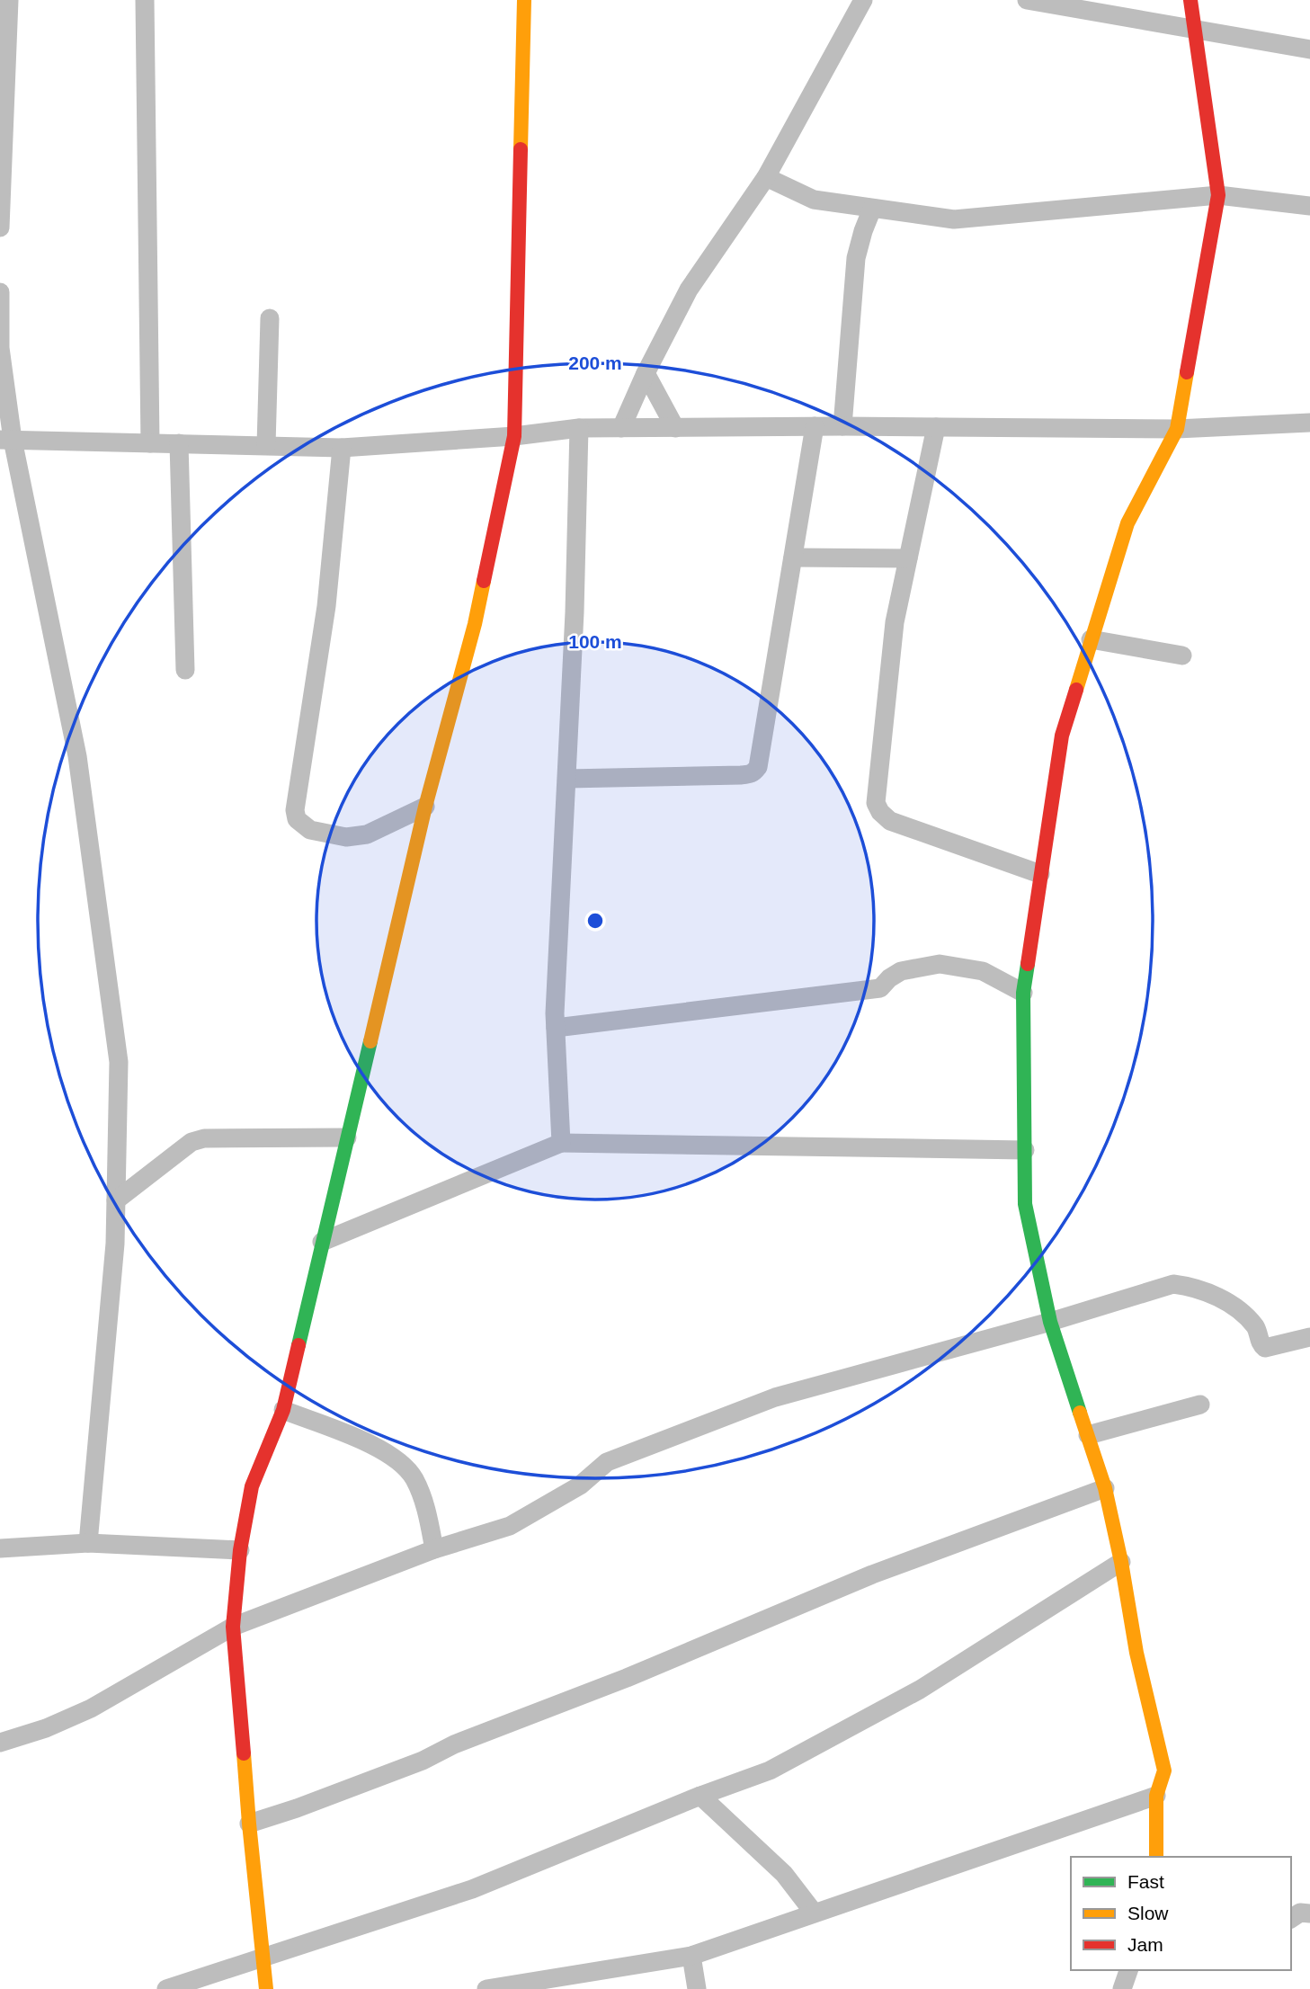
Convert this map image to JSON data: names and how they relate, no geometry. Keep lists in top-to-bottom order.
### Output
{
  "legend": ["Fast", "Slow", "Jam"],
  "rings": ["200 m", "100 m"]
}
